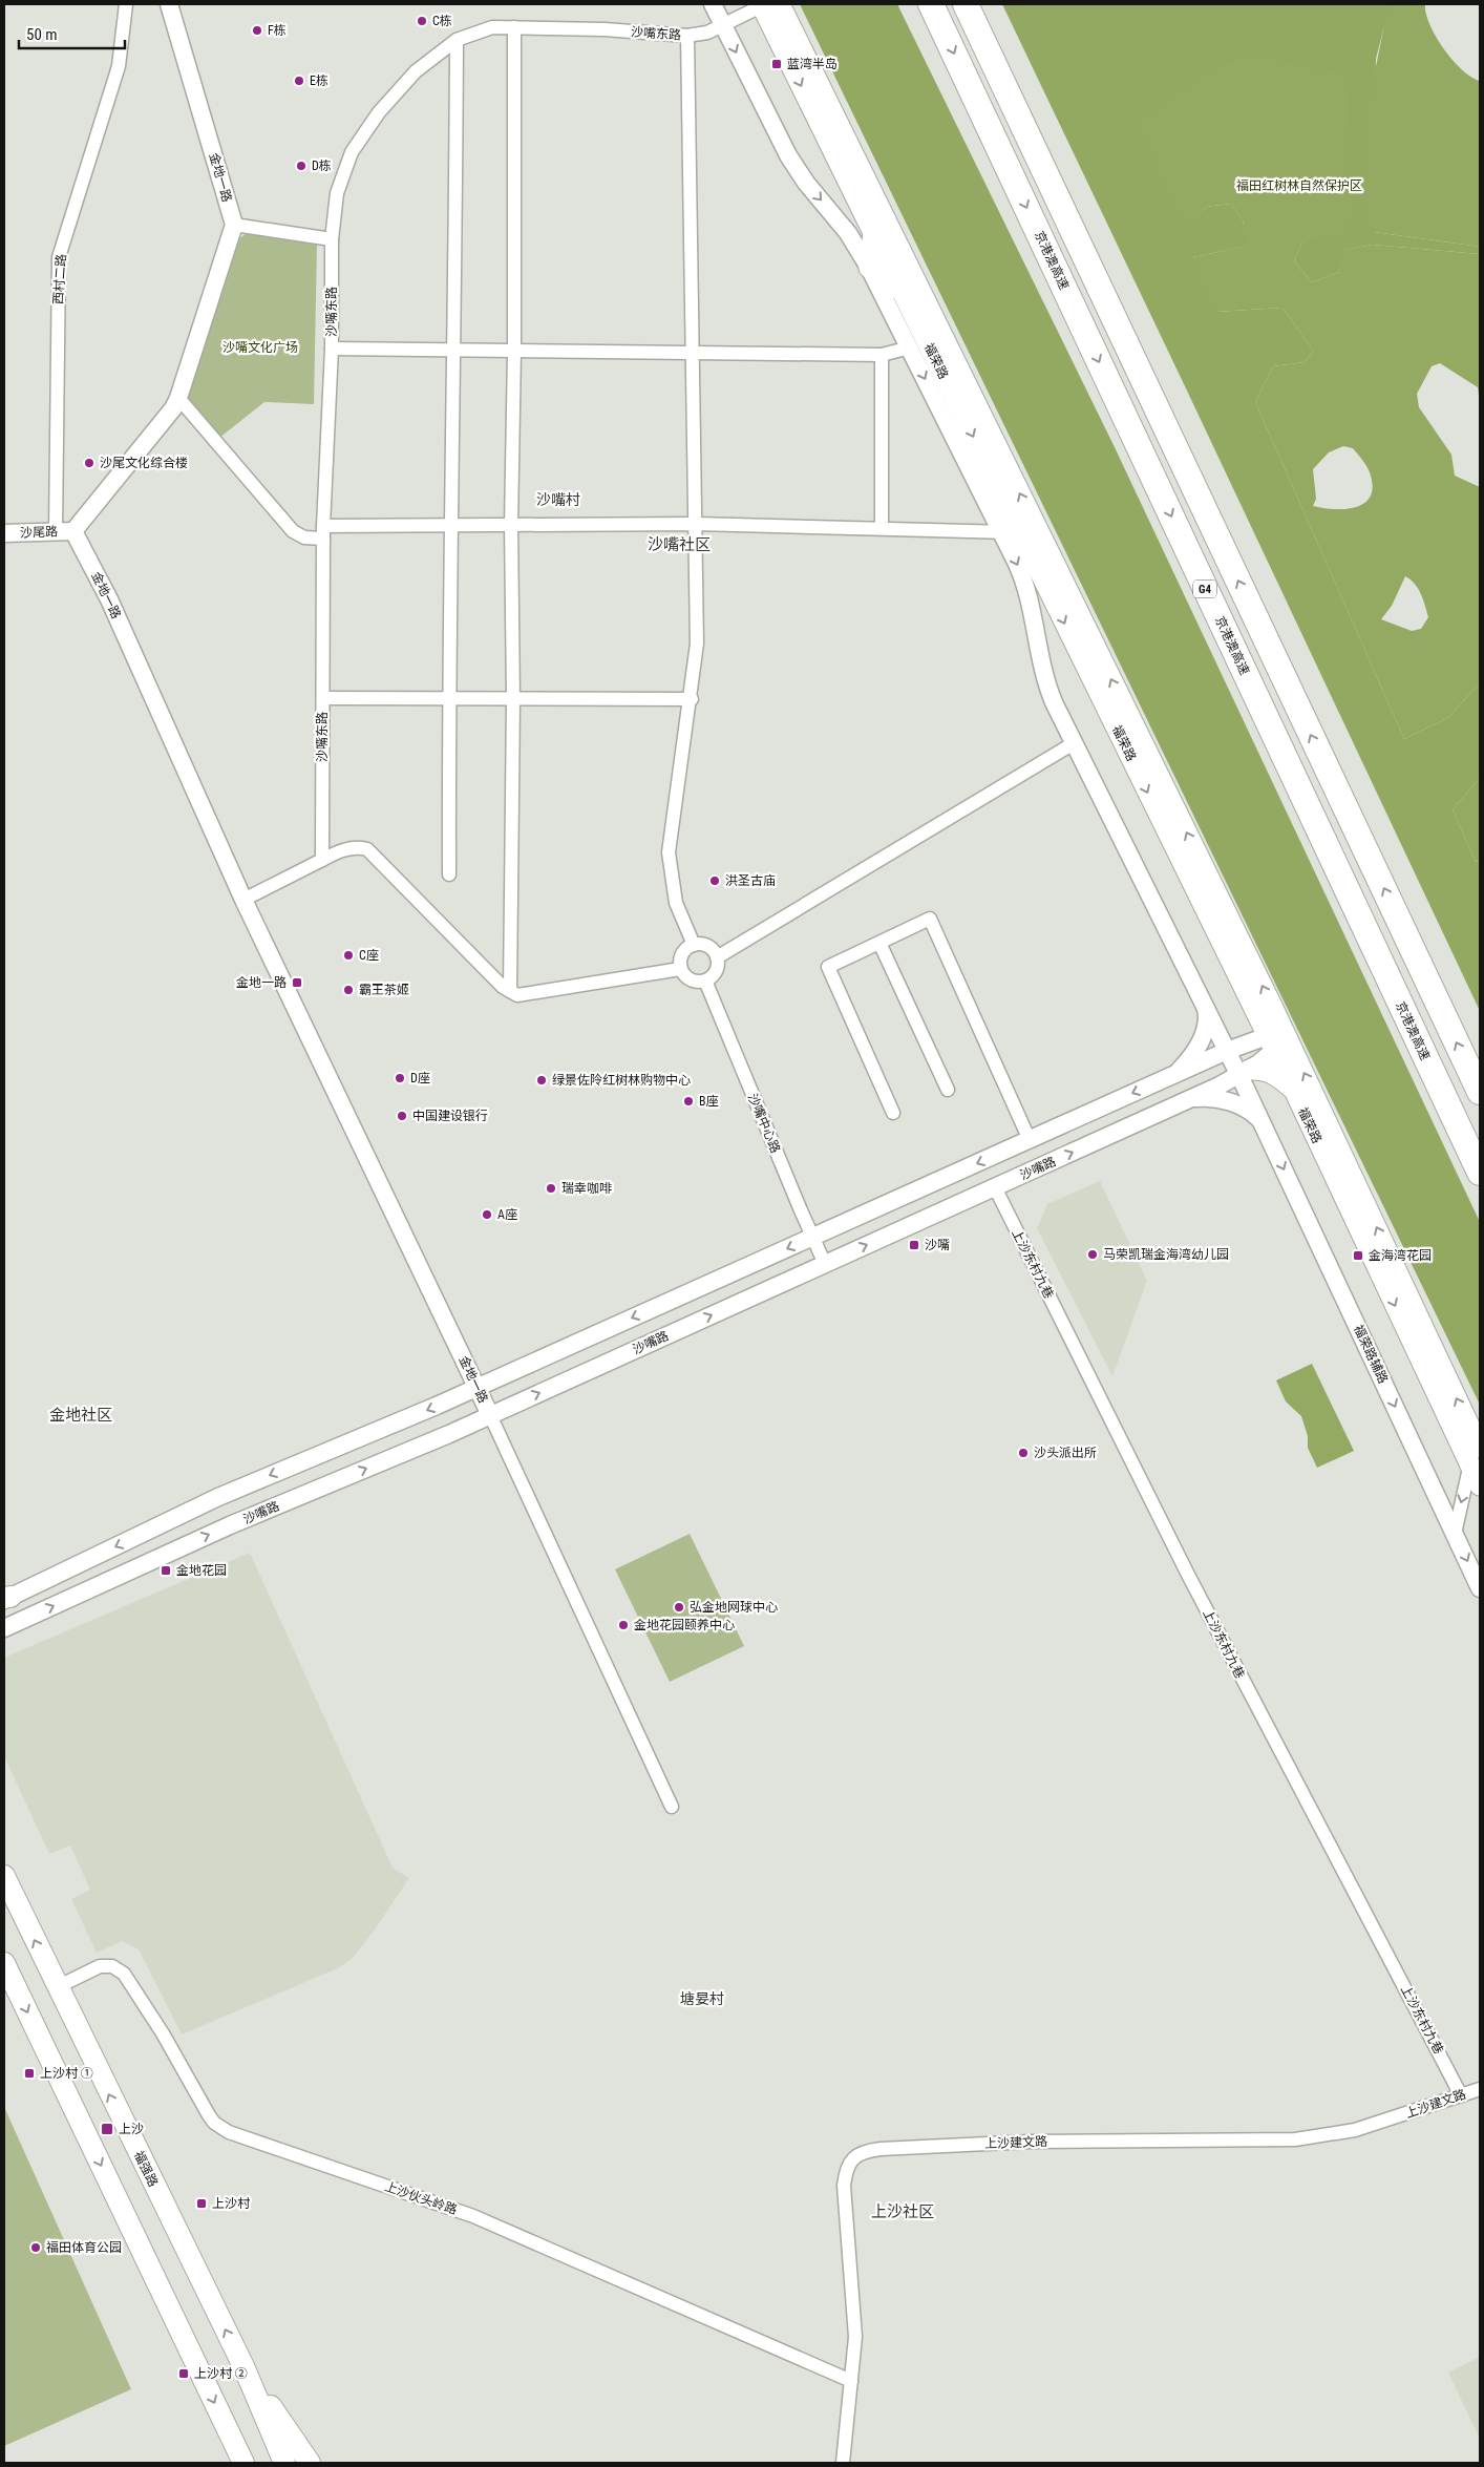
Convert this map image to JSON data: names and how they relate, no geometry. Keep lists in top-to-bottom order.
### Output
{
  "streets": {
    "highway": ["京港澳高速", "G4"],
    "main road": ["福荣路", "福强路"],
    "street": [
      "沙嘴东路",
      "金地一路",
      "西村二路",
      "沙尾路",
      "沙嘴中心路",
      "沙嘴路",
      "上沙东村九巷",
      "福荣路辅路",
      "上沙建文路",
      "上沙伙头岭路"
    ]
  },
  "crossings": [
    ["沙嘴东路", "福荣路"],
    ["沙嘴东路", "福荣路辅路"],
    ["金地一路", "沙尾路"],
    ["金地一路", "沙嘴路"],
    ["西村二路", "沙尾路"],
    ["福荣路", "沙嘴路"],
    ["福荣路", "福荣路辅路"],
    ["沙嘴中心路", "沙嘴路"],
    ["沙嘴路", "上沙东村九巷"],
    ["沙嘴路", "福荣路辅路"],
    ["上沙东村九巷", "上沙建文路"],
    ["上沙建文路", "上沙伙头岭路"],
    ["福强路", "上沙伙头岭路"]
  ],
  "districts": [
    "沙嘴村",
    "沙嘴社区",
    "金地社区",
    "塘妟村",
    "上沙社区"
  ],
  "parks": ["福田红树林自然保护区", "沙嘴文化广场"],
  "places": {
    "other": [
      "C栋",
      "F栋",
      "E栋",
      "D栋",
      "沙尾文化综合楼",
      "洪圣古庙",
      "C座",
      "霸王茶姬",
      "D座",
      "绿景佐阾红树林购物中心",
      "B座",
      "中国建设银行",
      "瑞幸咖啡",
      "A座",
      "马荣凯瑞金海湾幼儿园",
      "沙头派出所",
      "弘金地网球中心",
      "金地花园颐养中心",
      "福田体育公园"
    ],
    "transit": [
      "蓝湾半岛",
      "金地一路",
      "沙嘴",
      "金海湾花园",
      "金地花园",
      "上沙村 ①",
      "上沙",
      "上沙村",
      "上沙村 ②"
    ]
  },
  "scale_bar": "50 m"
}
